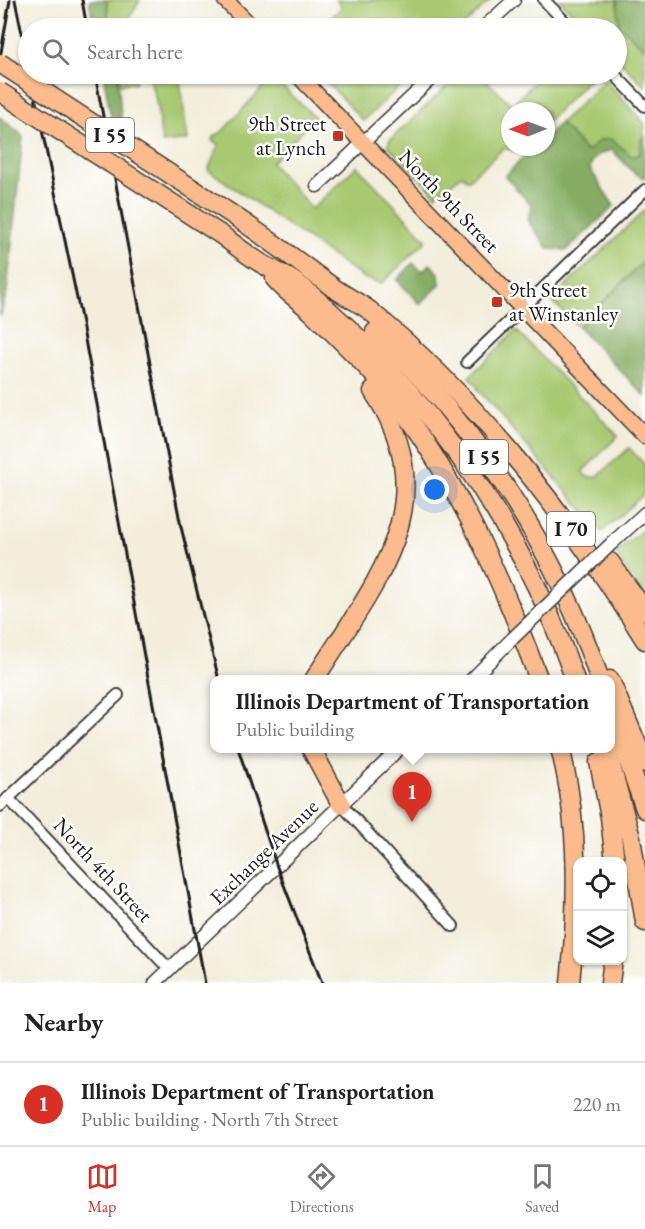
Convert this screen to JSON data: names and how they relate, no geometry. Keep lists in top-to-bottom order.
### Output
{
  "streets": {
    "highway": ["I 55", "I 70"],
    "main road": ["North 9th Street"],
    "street": ["Exchange Avenue", "North 4th Street"]
  },
  "crossings": [
    ["I 55", "I 70"],
    ["Exchange Avenue", "North 4th Street"]
  ],
  "places": {
    "transit": ["9th Street at Lynch", "9th Street at Winstanley"]
  },
  "north": "left",
  "page": {
    "search": "Search here",
    "popup": ["Illinois Department of Transportation", "Public building"],
    "pins": "1",
    "heading": "Nearby",
    "list": [
      {
        "mark": "1",
        "name": "Illinois Department of Transportation",
        "note": "Public building · North 7th Street",
        "value": "220 m"
      }
    ],
    "nav": ["Map", "Directions", "Saved"]
  }
}
